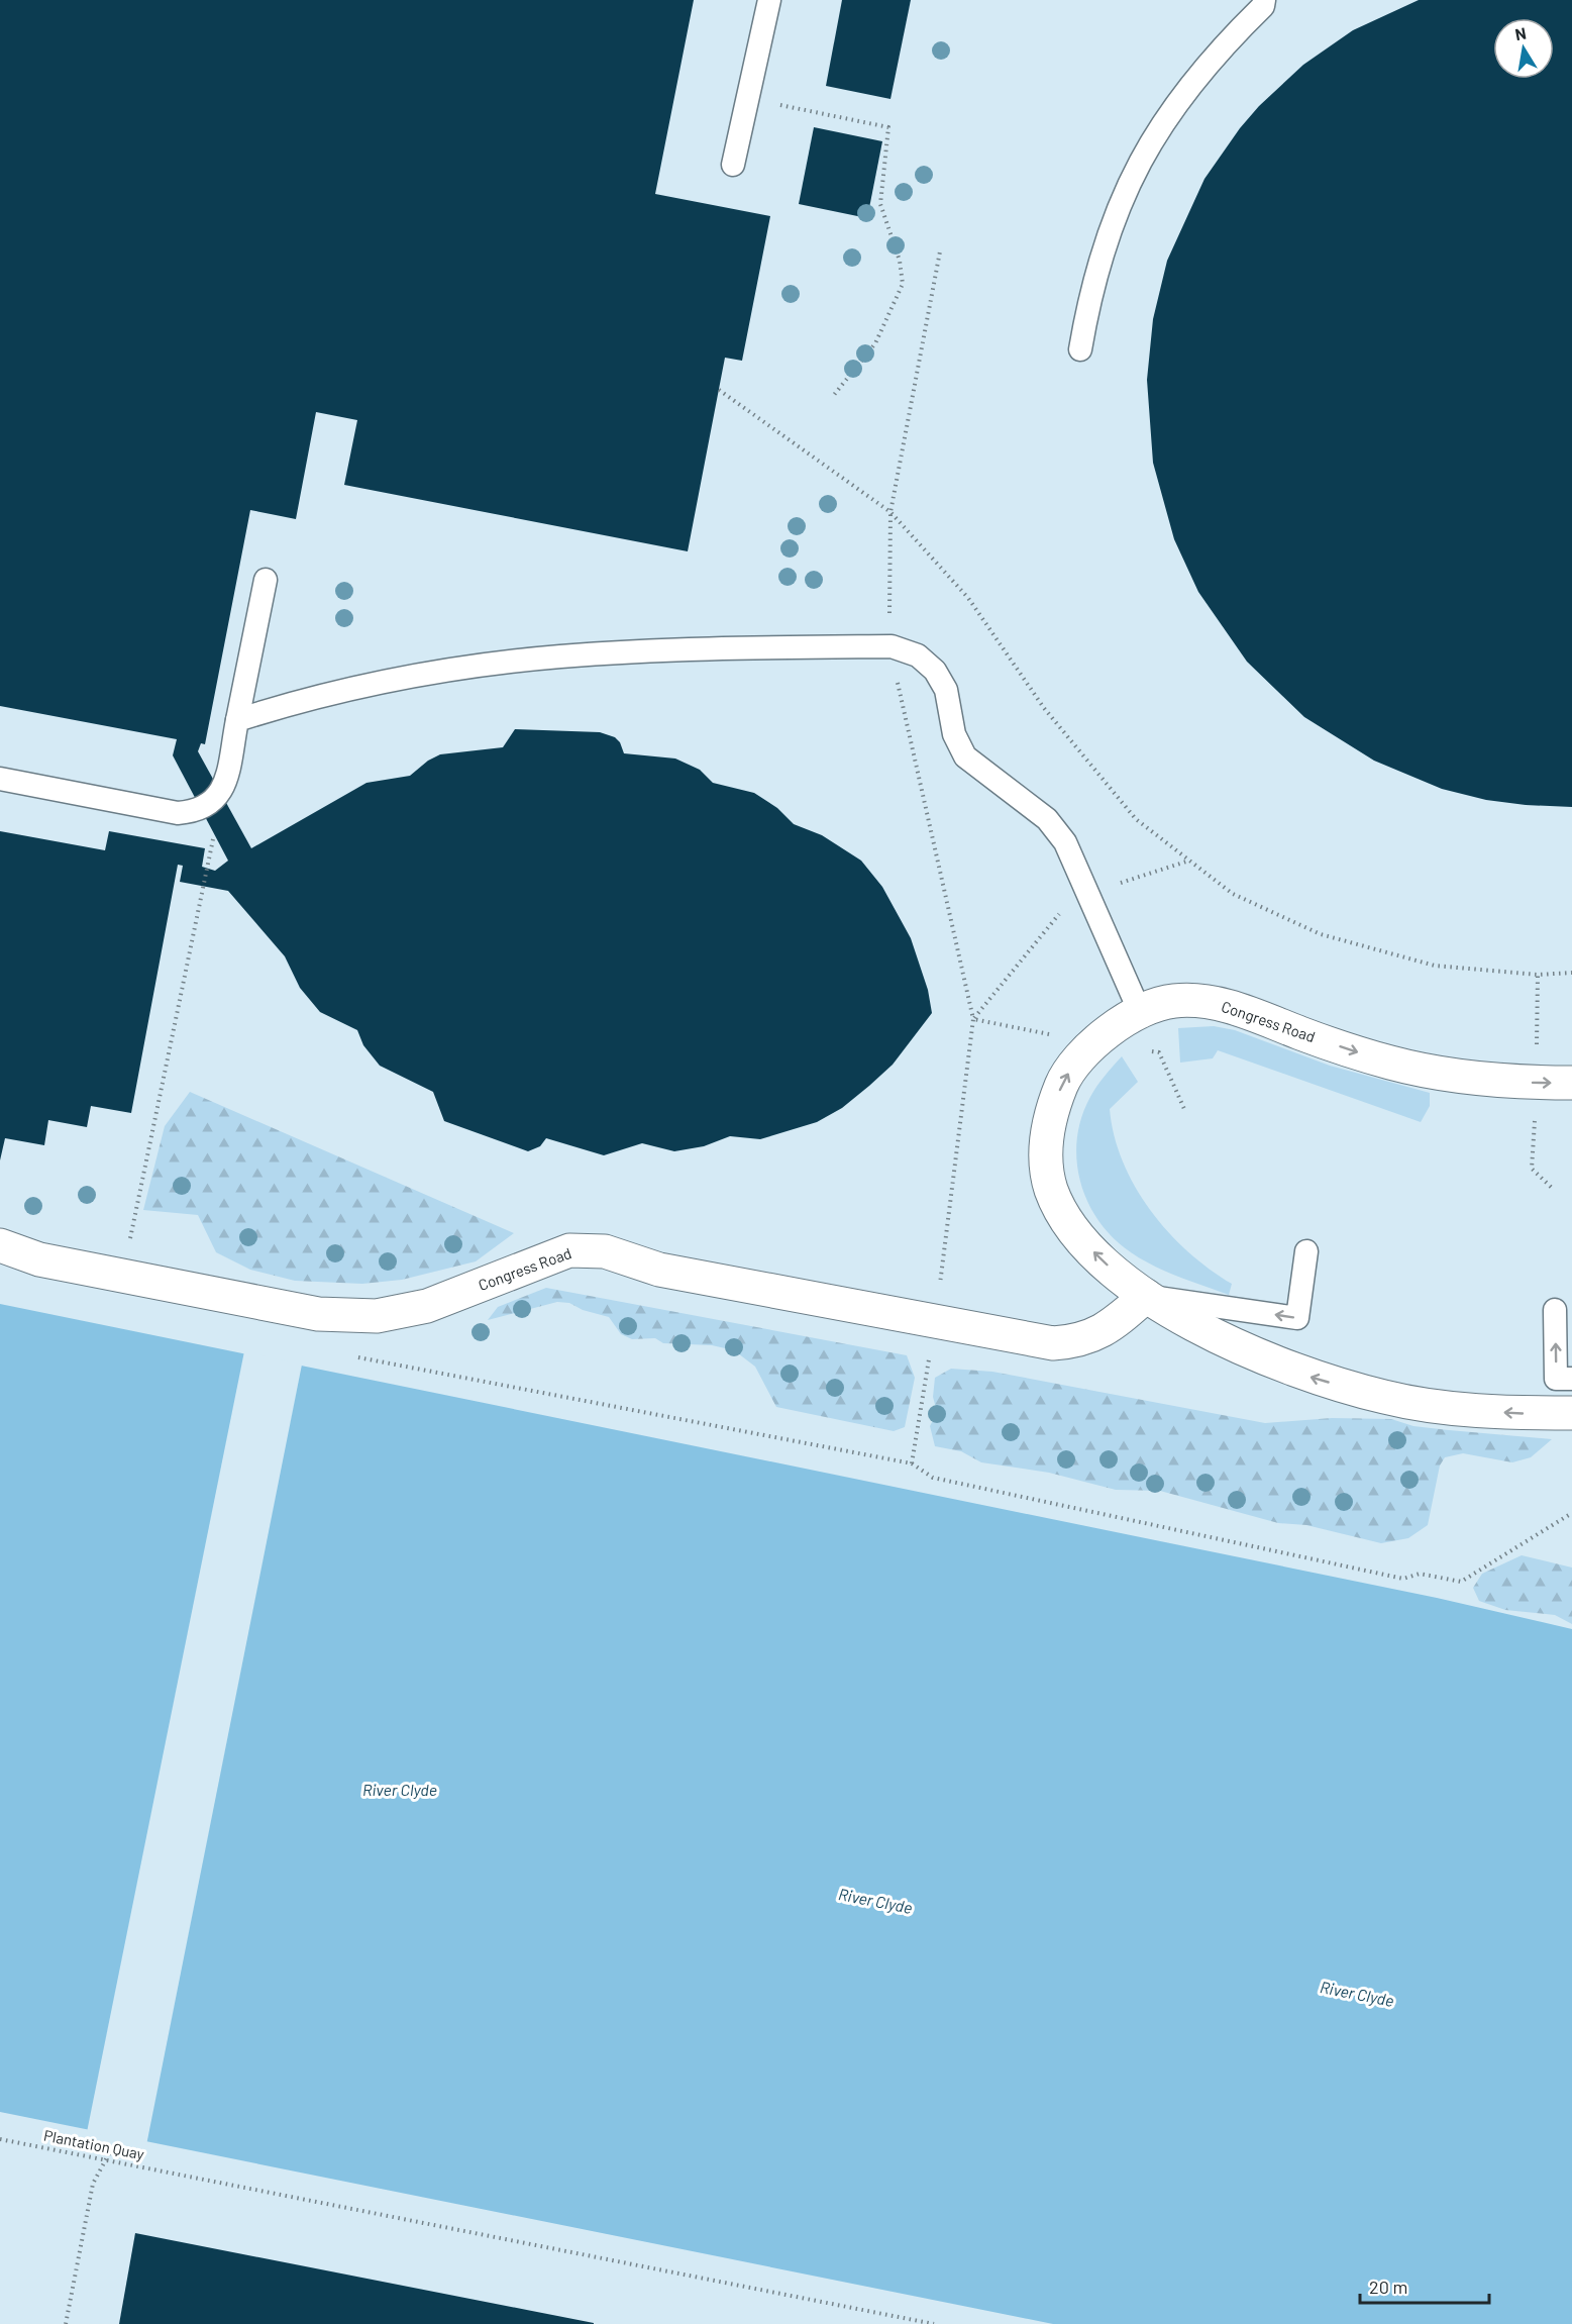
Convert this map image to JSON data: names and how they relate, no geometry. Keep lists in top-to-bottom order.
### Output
{
  "streets": {
    "street": ["Congress Road"],
    "path": ["Plantation Quay"]
  },
  "water": ["River Clyde"],
  "scale_bar": "20 m",
  "north": "top"
}
